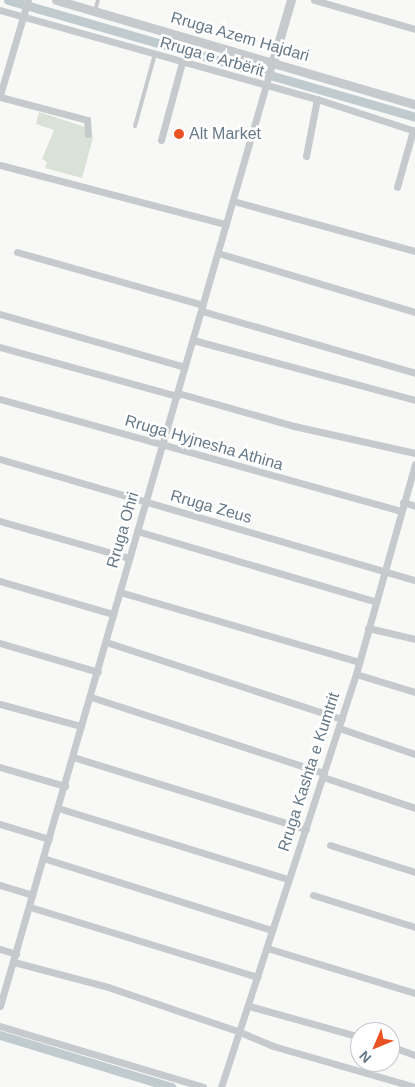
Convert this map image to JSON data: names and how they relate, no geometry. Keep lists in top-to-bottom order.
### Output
{
  "streets": {
    "street": [
      "Rruga Azem Hajdari",
      "Rruga e Arbërit",
      "Rruga Hyjnesha Athina",
      "Rruga Zeus",
      "Rruga Ohri",
      "Rruga Kashta e Kumtrit"
    ]
  },
  "crossings": [
    ["Rruga Azem Hajdari", "Rruga Ohri"],
    ["Rruga e Arbërit", "Rruga Ohri"],
    ["Rruga Hyjnesha Athina", "Rruga Ohri"],
    ["Rruga Hyjnesha Athina", "Rruga Kashta e Kumtrit"],
    ["Rruga Zeus", "Rruga Ohri"],
    ["Rruga Zeus", "Rruga Kashta e Kumtrit"]
  ],
  "places": ["Alt Market"],
  "north": "bottom left"
}
